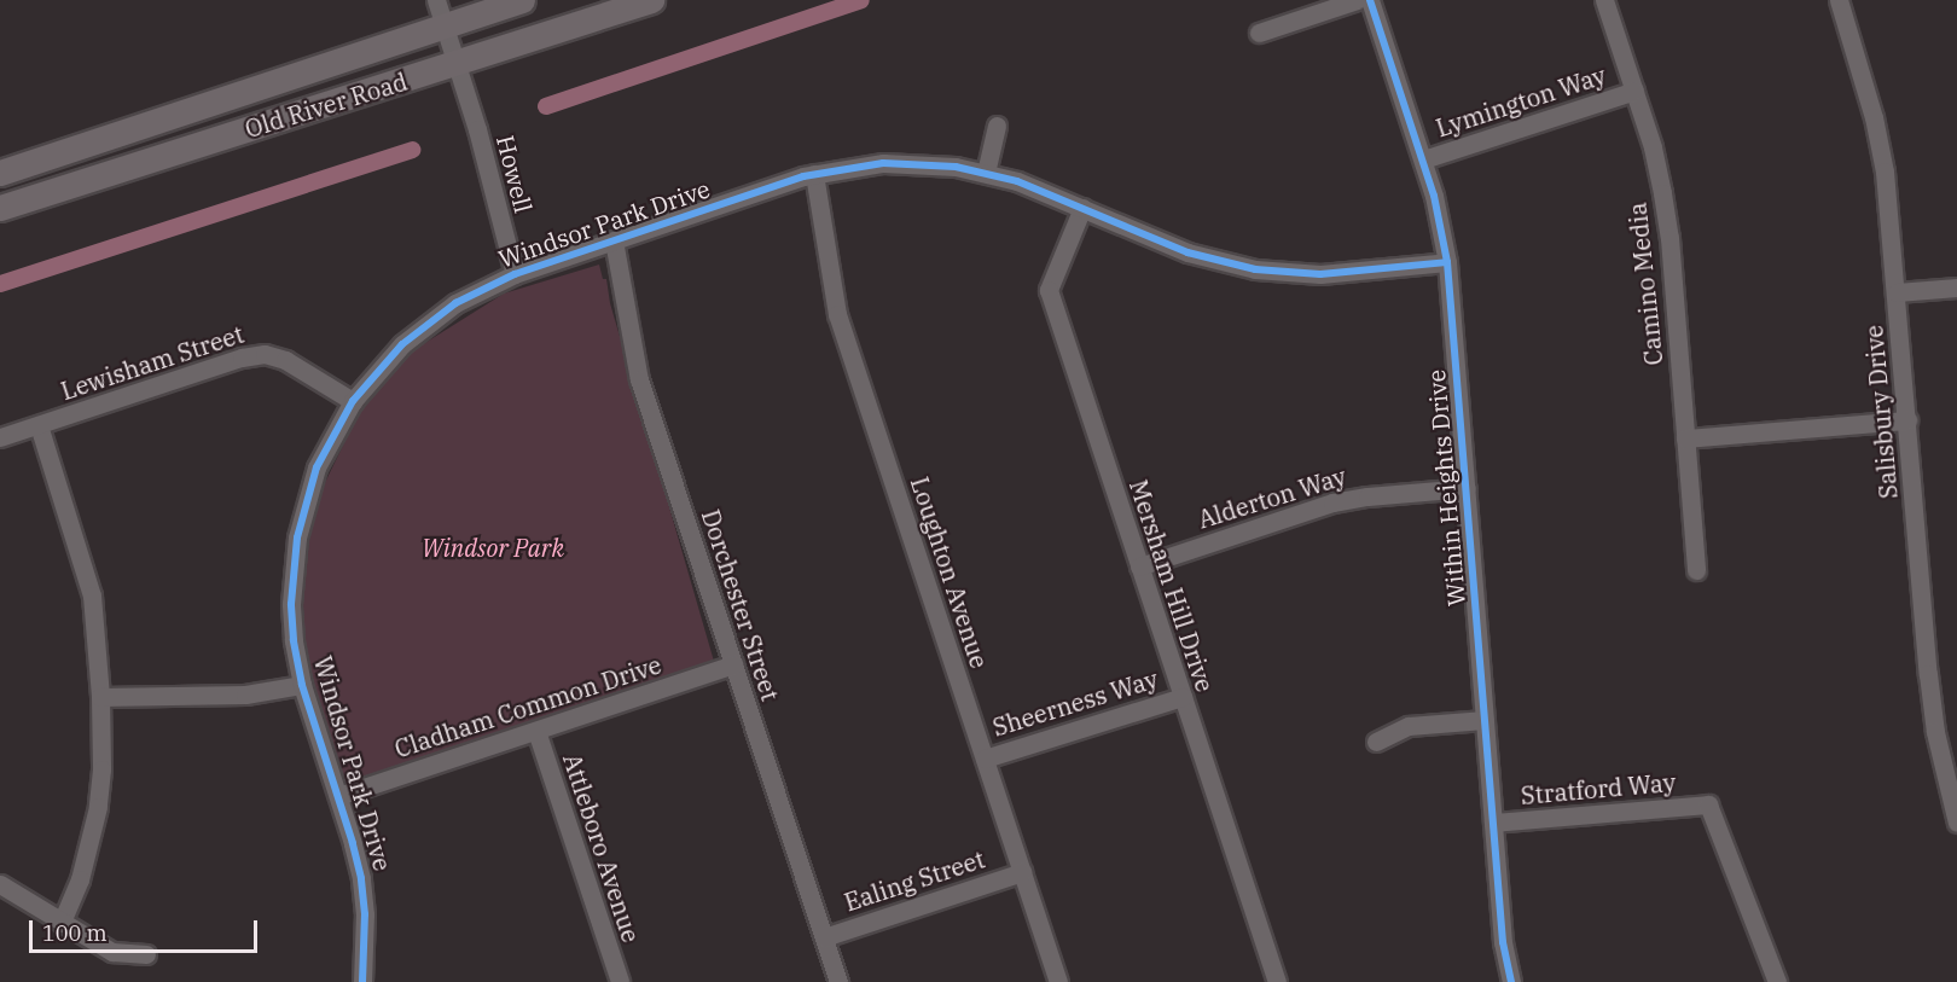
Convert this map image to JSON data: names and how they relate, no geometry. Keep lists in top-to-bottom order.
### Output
{
  "streets": {
    "main road": ["Old River Road"],
    "street": [
      "Lymington Way",
      "Howell",
      "Windsor Park Drive",
      "Camino Media",
      "Lewisham Street",
      "Salisbury Drive",
      "Within Heights Drive",
      "Alderton Way",
      "Loughton Avenue",
      "Mersham Hill Drive",
      "Dorchester Street",
      "Sheerness Way",
      "Cladham Common Drive",
      "Stratford Way",
      "Attleboro Avenue",
      "Ealing Street"
    ]
  },
  "crossings": [
    ["Lymington Way", "Camino Media"],
    ["Lymington Way", "Within Heights Drive"],
    ["Old River Road", "Howell"],
    ["Howell", "Windsor Park Drive"],
    ["Windsor Park Drive", "Lewisham Street"],
    ["Windsor Park Drive", "Within Heights Drive"],
    ["Windsor Park Drive", "Loughton Avenue"],
    ["Windsor Park Drive", "Mersham Hill Drive"],
    ["Windsor Park Drive", "Dorchester Street"],
    ["Windsor Park Drive", "Cladham Common Drive"],
    ["Within Heights Drive", "Alderton Way"],
    ["Within Heights Drive", "Stratford Way"],
    ["Alderton Way", "Mersham Hill Drive"],
    ["Loughton Avenue", "Sheerness Way"],
    ["Loughton Avenue", "Ealing Street"],
    ["Mersham Hill Drive", "Sheerness Way"],
    ["Dorchester Street", "Cladham Common Drive"],
    ["Dorchester Street", "Ealing Street"],
    ["Cladham Common Drive", "Attleboro Avenue"]
  ],
  "parks": ["Windsor Park"],
  "scale_bar": "100 m"
}
